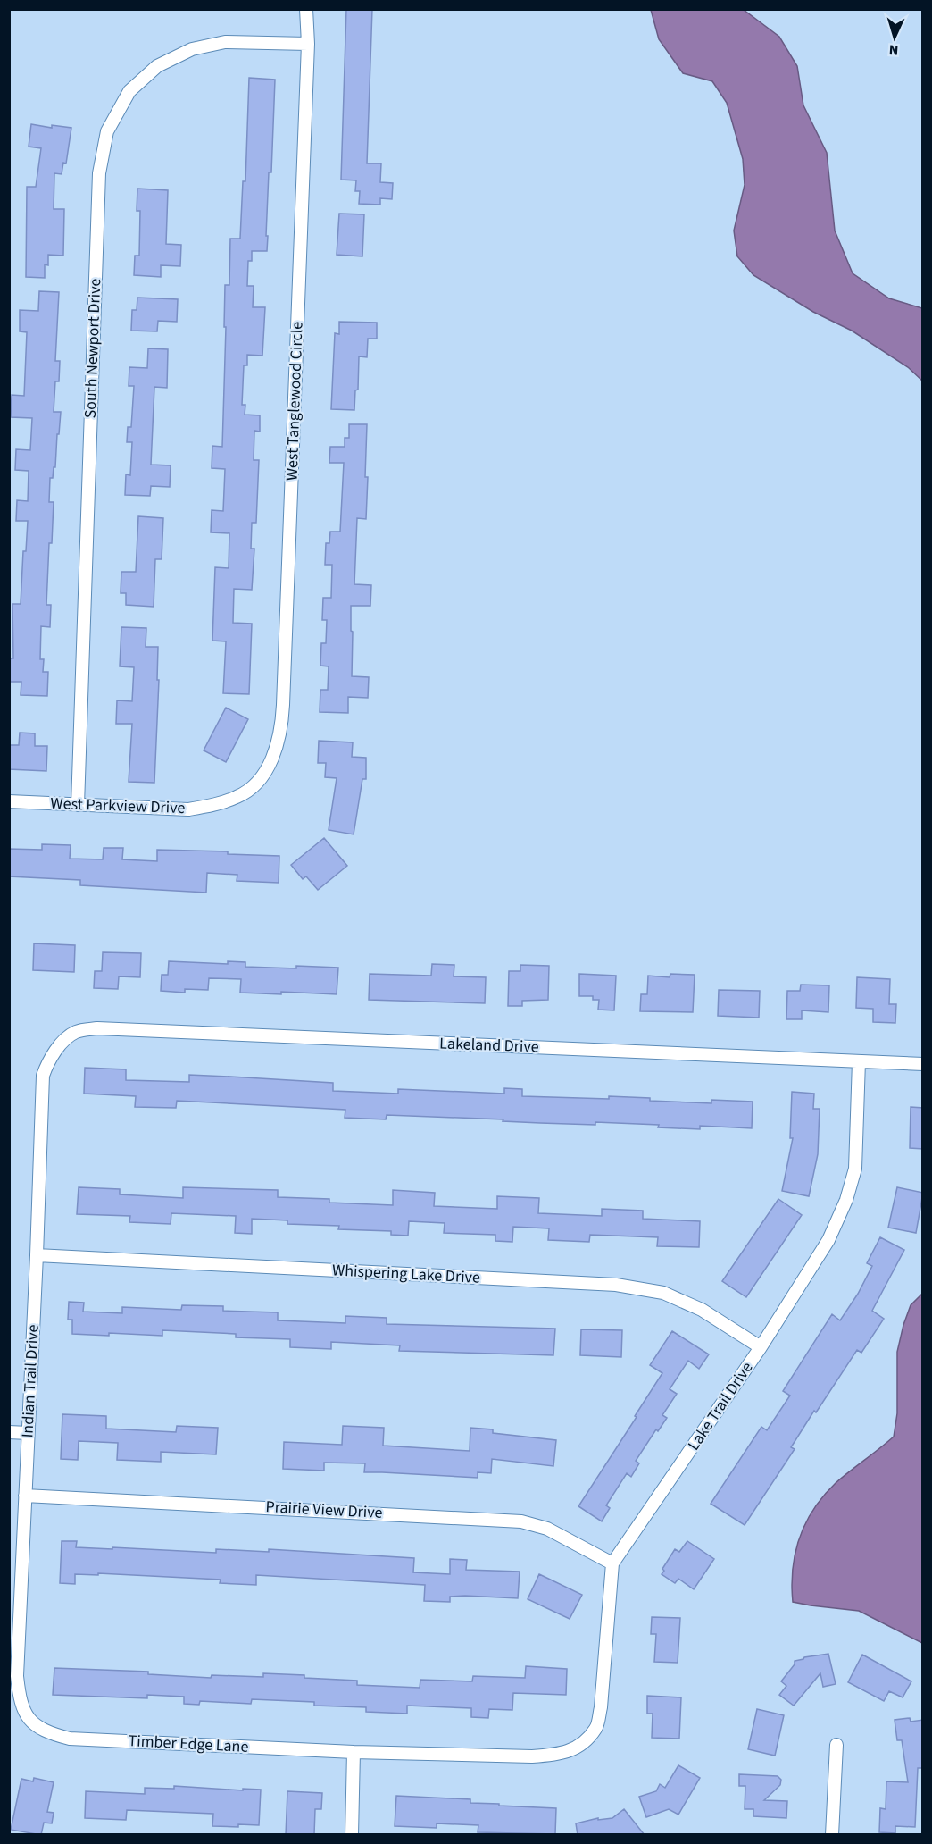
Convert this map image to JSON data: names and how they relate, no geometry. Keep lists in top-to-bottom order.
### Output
{
  "streets": {
    "street": [
      "South Newport Drive",
      "West Tanglewood Circle",
      "West Parkview Drive",
      "Lakeland Drive",
      "Whispering Lake Drive",
      "Indian Trail Drive",
      "Lake Trail Drive",
      "Prairie View Drive",
      "Timber Edge Lane"
    ]
  },
  "crossings": [
    ["South Newport Drive", "West Tanglewood Circle"],
    ["South Newport Drive", "West Parkview Drive"],
    ["West Tanglewood Circle", "West Parkview Drive"],
    ["Lakeland Drive", "Indian Trail Drive"],
    ["Lakeland Drive", "Lake Trail Drive"],
    ["Whispering Lake Drive", "Indian Trail Drive"],
    ["Whispering Lake Drive", "Lake Trail Drive"],
    ["Indian Trail Drive", "Prairie View Drive"],
    ["Indian Trail Drive", "Timber Edge Lane"],
    ["Lake Trail Drive", "Prairie View Drive"],
    ["Lake Trail Drive", "Timber Edge Lane"]
  ],
  "north": "bottom"
}
